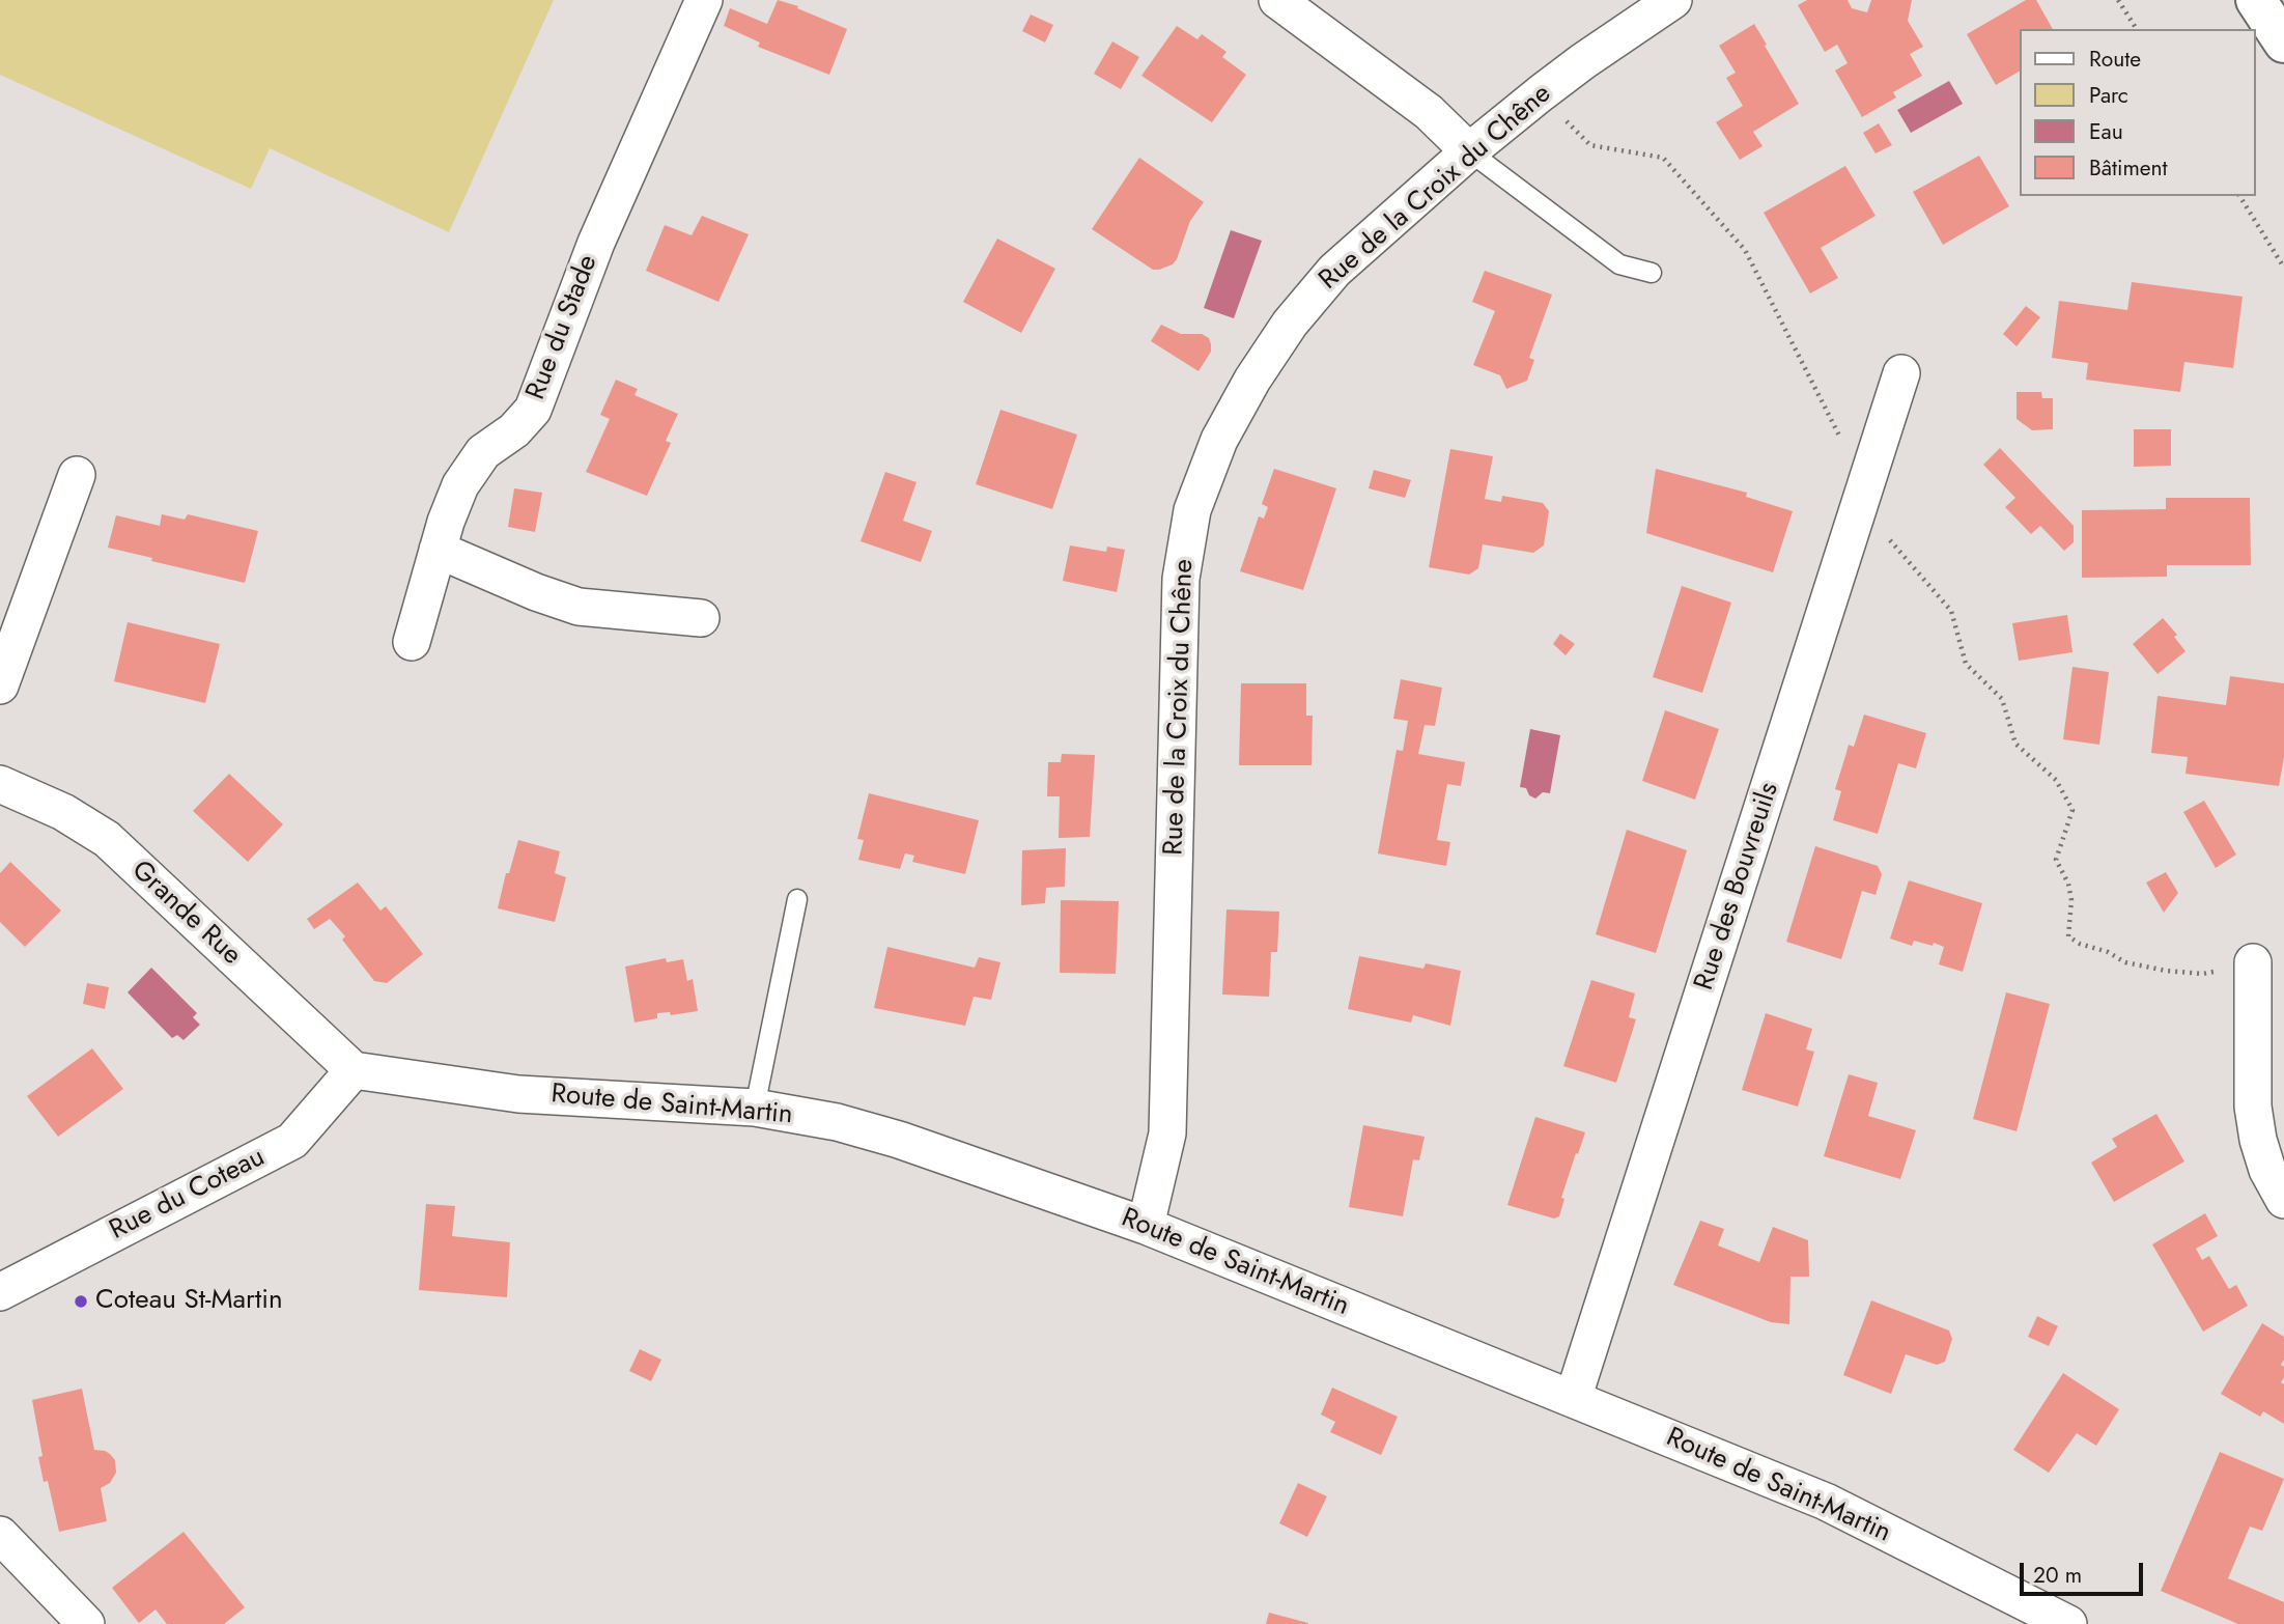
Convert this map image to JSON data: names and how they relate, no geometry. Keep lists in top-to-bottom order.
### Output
{
  "streets": {
    "street": [
      "Rue de la Croix du Chêne",
      "Rue du Stade",
      "Rue des Bouvreuils",
      "Grande Rue",
      "Route de Saint-Martin",
      "Rue du Coteau"
    ]
  },
  "crossings": [
    ["Rue de la Croix du Chêne", "Route de Saint-Martin"],
    ["Rue des Bouvreuils", "Route de Saint-Martin"],
    ["Grande Rue", "Route de Saint-Martin"],
    ["Grande Rue", "Rue du Coteau"],
    ["Route de Saint-Martin", "Rue du Coteau"]
  ],
  "places": ["Coteau St-Martin"],
  "legend": [
    "Route",
    "Parc",
    "Eau",
    "Bâtiment"
  ],
  "scale_bar": "20 m"
}
